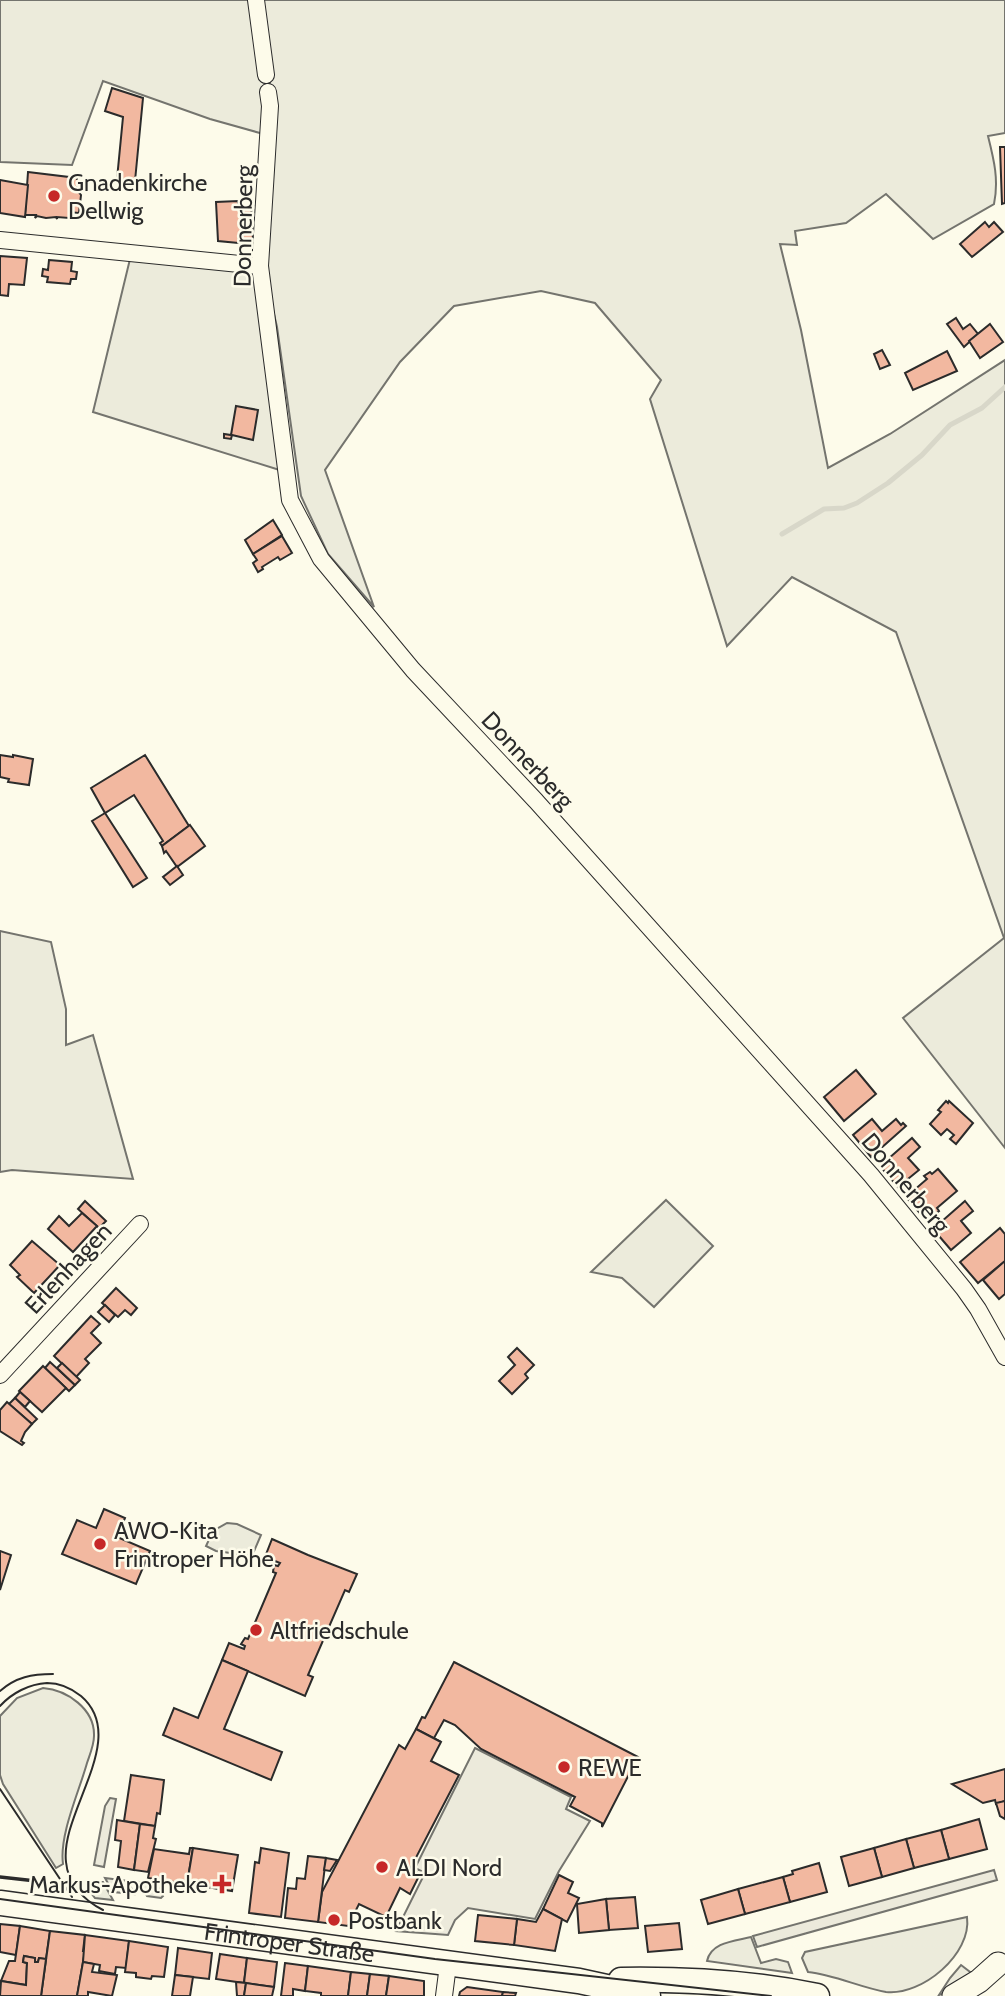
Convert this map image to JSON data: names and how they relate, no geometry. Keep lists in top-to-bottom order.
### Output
{
  "streets": {
    "main road": ["Frintroper Straße"],
    "street": ["Donnerberg", "Erlenhagen"]
  },
  "places": {
    "other": [
      "Gnadenkirche Dellwig",
      "AWO-Kita Frintroper Höhe",
      "Altfriedschule",
      "REWE",
      "ALDI Nord",
      "Postbank"
    ],
    "health": ["Markus-Apotheke"]
  }
}
